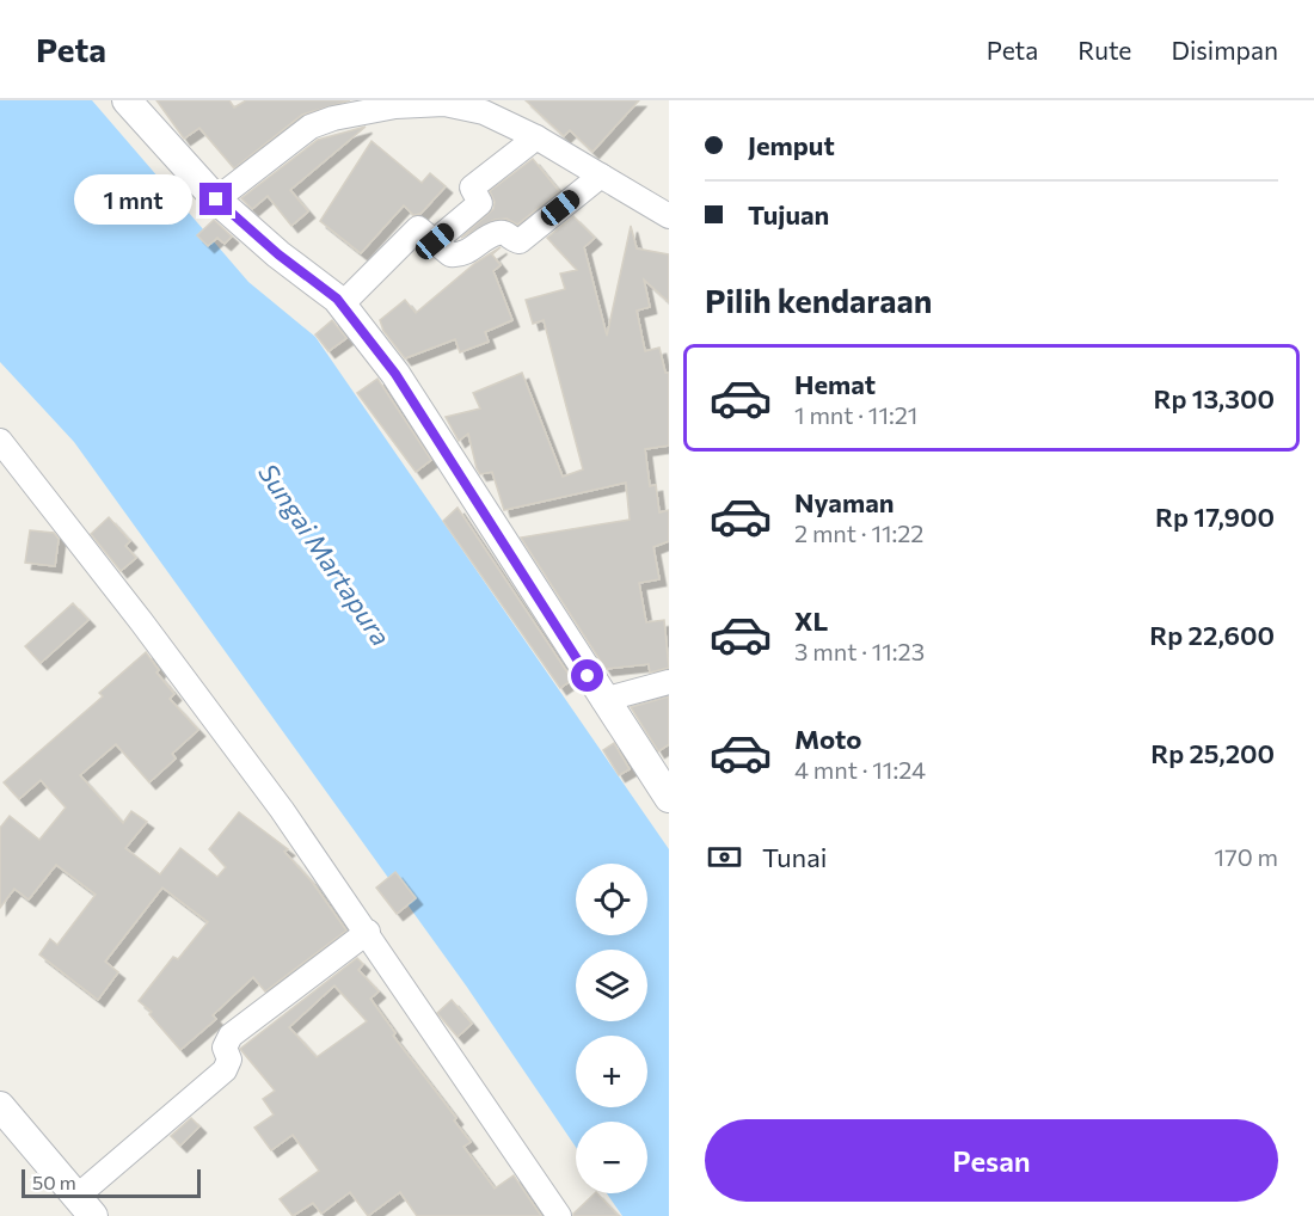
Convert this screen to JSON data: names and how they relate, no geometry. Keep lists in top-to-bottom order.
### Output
{
  "water": ["Sungai Martapura"],
  "scale_bar": "50 m",
  "page": {
    "header": "Peta",
    "nav": ["Peta", "Rute", "Disimpan"],
    "banner": ["Jemput", "Tujuan"],
    "bubble": "1 mnt",
    "heading": "Pilih kendaraan",
    "list": [
      {
        "name": "Hemat",
        "note": "1 mnt · 11:21",
        "value": "Rp 13,300"
      },
      {
        "name": "Nyaman",
        "note": "2 mnt · 11:22",
        "value": "Rp 17,900"
      },
      {
        "name": "XL",
        "note": "3 mnt · 11:23",
        "value": "Rp 22,600"
      },
      {
        "name": "Moto",
        "note": "4 mnt · 11:24",
        "value": "Rp 25,200"
      }
    ],
    "pay": ["Tunai", "170 m"],
    "map_buttons": ["+", "−"],
    "buttons": "Pesan",
    "scale": "50 m"
  }
}
